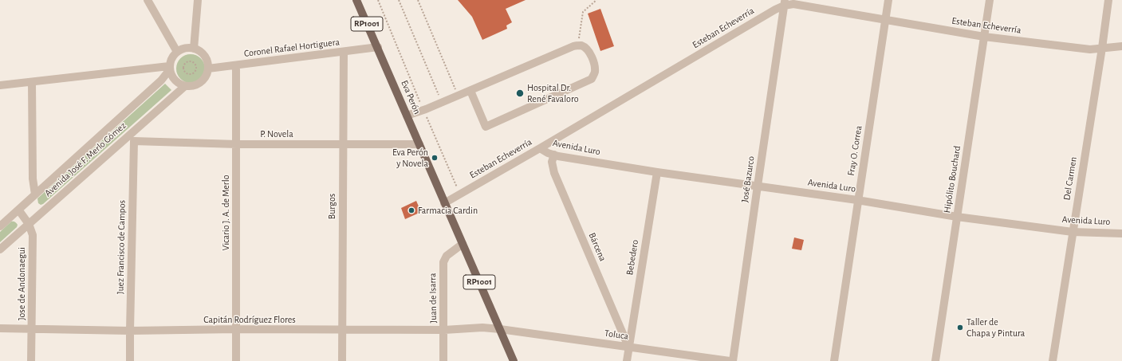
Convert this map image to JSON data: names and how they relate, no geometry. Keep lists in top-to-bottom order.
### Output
{
  "streets": {
    "main road": ["RP1001", "Eva Perón"],
    "street": [
      "Esteban Echeverría",
      "Coronel Rafael Hortiguera",
      "P. Novela",
      "Avenida Luro",
      "Fray O. Correa",
      "Avenida José F. Merlo Gómez",
      "Del Carmen",
      "José Bazurco",
      "Hipólito Bouchard",
      "Burgos",
      "Vicario J. A. de Merlo",
      "Juez Francisco de Campos",
      "Bárcena",
      "Bebedero",
      "Jose de Andonaegui",
      "Juan de Isarra",
      "Capitán Rodríguez Flores",
      "Toluca"
    ]
  },
  "crossings": [
    ["RP1001", "Esteban Echeverría"],
    ["RP1001", "Eva Perón"],
    ["RP1001", "Juan de Isarra"],
    ["RP1001", "Capitán Rodríguez Flores"],
    ["RP1001", "Toluca"],
    ["Esteban Echeverría", "Eva Perón"],
    ["Esteban Echeverría", "Avenida Luro"],
    ["Esteban Echeverría", "Fray O. Correa"],
    ["Esteban Echeverría", "Del Carmen"],
    ["Esteban Echeverría", "José Bazurco"],
    ["Esteban Echeverría", "Hipólito Bouchard"],
    ["Coronel Rafael Hortiguera", "Eva Perón"],
    ["Coronel Rafael Hortiguera", "Burgos"],
    ["Coronel Rafael Hortiguera", "Vicario J. A. de Merlo"],
    ["Eva Perón", "P. Novela"],
    ["P. Novela", "Avenida José F. Merlo Gómez"],
    ["P. Novela", "Burgos"],
    ["P. Novela", "Vicario J. A. de Merlo"],
    ["P. Novela", "Juez Francisco de Campos"],
    ["Avenida Luro", "Fray O. Correa"],
    ["Avenida Luro", "Del Carmen"],
    ["Avenida Luro", "José Bazurco"],
    ["Avenida Luro", "Hipólito Bouchard"],
    ["Avenida Luro", "Bárcena"],
    ["Avenida Luro", "Bebedero"],
    ["Avenida José F. Merlo Gómez", "Juez Francisco de Campos"],
    ["Avenida José F. Merlo Gómez", "Jose de Andonaegui"],
    ["Burgos", "Capitán Rodríguez Flores"],
    ["Vicario J. A. de Merlo", "Capitán Rodríguez Flores"],
    ["Juez Francisco de Campos", "Capitán Rodríguez Flores"],
    ["Bárcena", "Bebedero"],
    ["Bárcena", "Toluca"],
    ["Bebedero", "Toluca"],
    ["Jose de Andonaegui", "Capitán Rodríguez Flores"],
    ["Juan de Isarra", "Capitán Rodríguez Flores"],
    ["Capitán Rodríguez Flores", "Toluca"]
  ],
  "places": [
    "Hospital Dr. René Favaloro",
    "Eva Perón y Novela",
    "Farmacia Cardin",
    "Taller de Chapa y Pintura"
  ]
}
